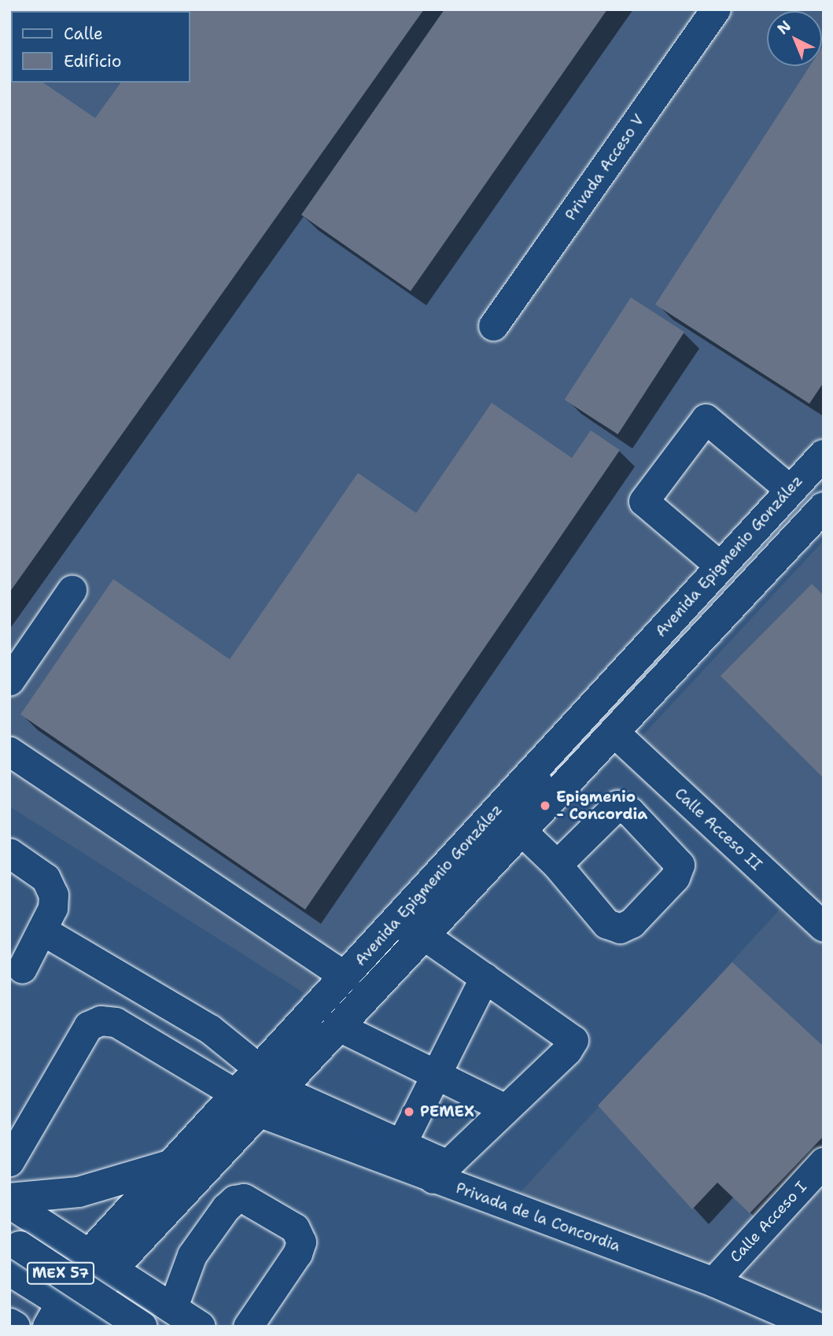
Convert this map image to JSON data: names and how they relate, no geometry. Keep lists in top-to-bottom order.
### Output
{
  "streets": {
    "main road": ["Avenida Epigmenio González", "MEX 57"],
    "street": [
      "Privada Acceso V",
      "Calle Acceso II",
      "Privada de la Concordia",
      "Calle Acceso I"
    ]
  },
  "crossings": [
    ["Avenida Epigmenio González", "Calle Acceso II"],
    ["Avenida Epigmenio González", "Privada de la Concordia"],
    ["Privada de la Concordia", "Calle Acceso I"]
  ],
  "places": ["Epigmenio - Concordia", "PEMEX"],
  "legend": ["Calle", "Edificio"],
  "north": "top left"
}
